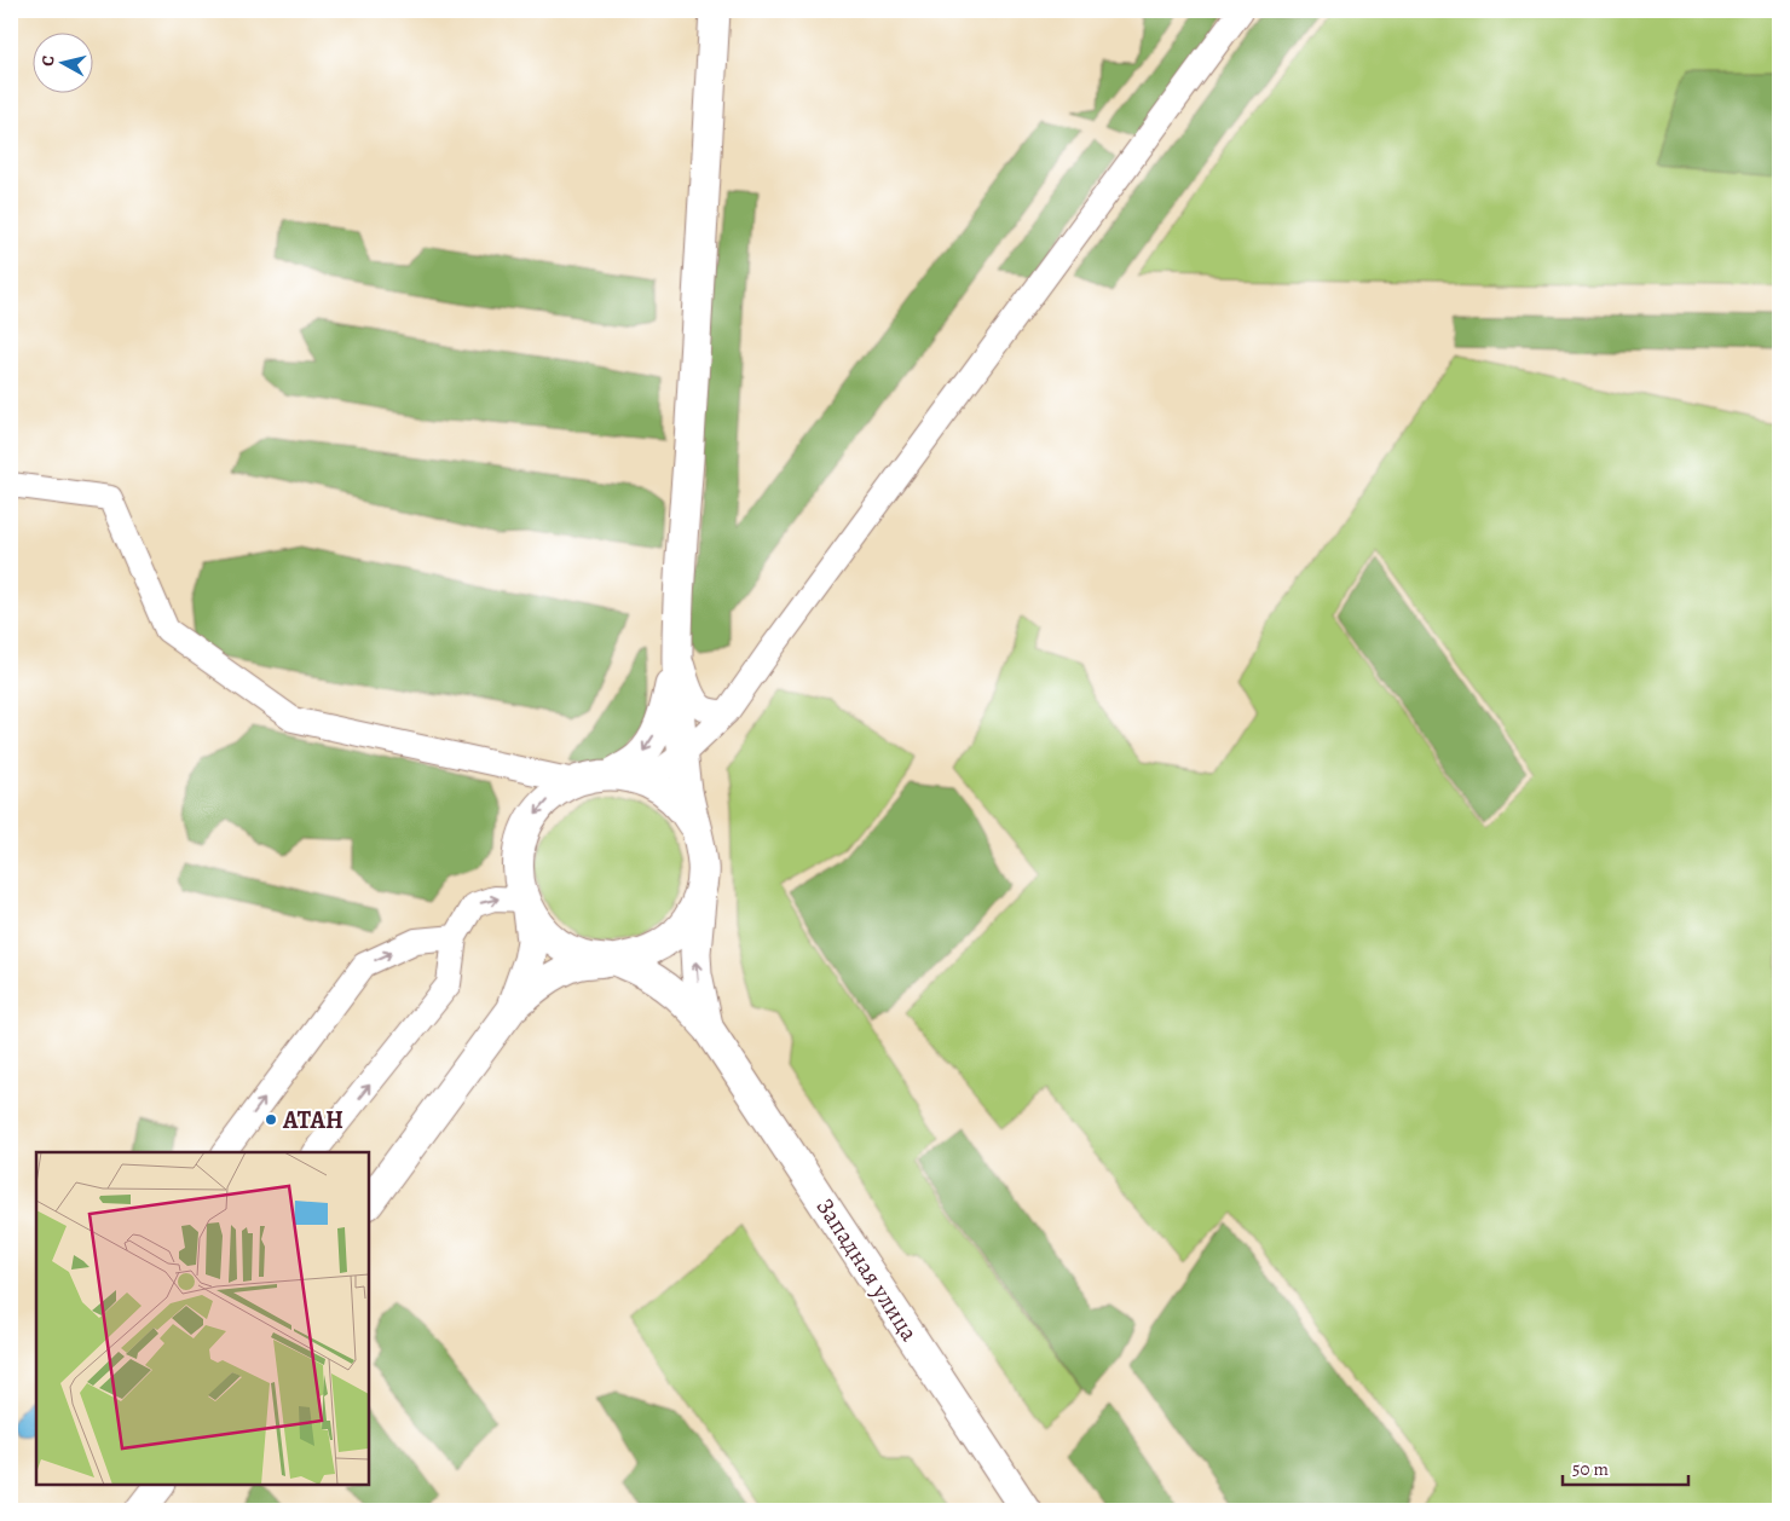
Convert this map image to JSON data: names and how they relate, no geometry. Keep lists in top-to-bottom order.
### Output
{
  "streets": {
    "main road": ["Западная улица"]
  },
  "places": ["АТАН"],
  "scale_bar": "50 m",
  "north": "left"
}
